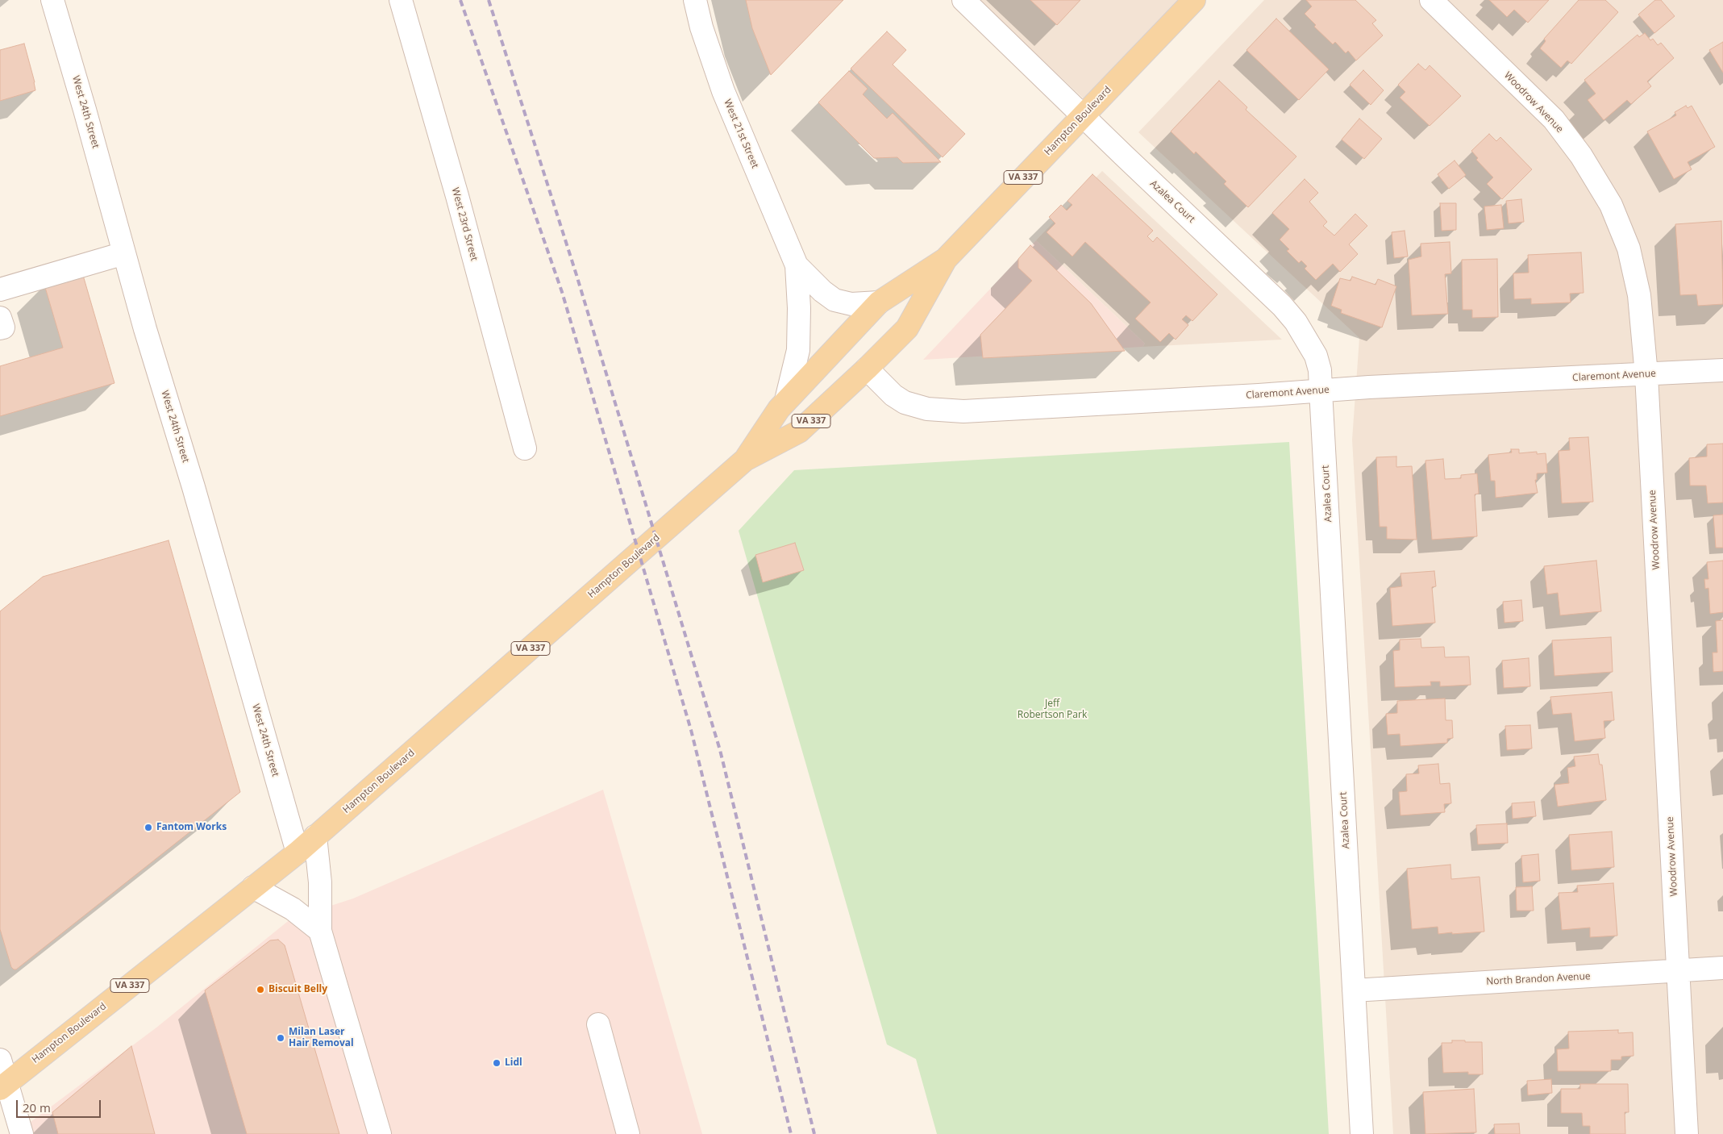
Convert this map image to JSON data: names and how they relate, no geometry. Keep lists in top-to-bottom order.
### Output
{
  "streets": {
    "main road": ["Hampton Boulevard", "VA 337"],
    "street": [
      "Woodrow Avenue",
      "West 24th Street",
      "West 21st Street",
      "Azalea Court",
      "West 23rd Street",
      "Claremont Avenue",
      "North Brandon Avenue"
    ]
  },
  "crossings": [
    ["Woodrow Avenue", "Claremont Avenue"],
    ["Woodrow Avenue", "North Brandon Avenue"],
    ["West 24th Street", "Hampton Boulevard"],
    ["Hampton Boulevard", "West 21st Street"],
    ["Hampton Boulevard", "Azalea Court"],
    ["Hampton Boulevard", "Claremont Avenue"],
    ["Azalea Court", "Claremont Avenue"],
    ["Azalea Court", "North Brandon Avenue"]
  ],
  "parks": ["Jeff Robertson Park"],
  "places": [
    "Fantom Works",
    "Biscuit Belly",
    "Milan Laser Hair Removal",
    "Lidl"
  ],
  "scale_bar": "20 m"
}
